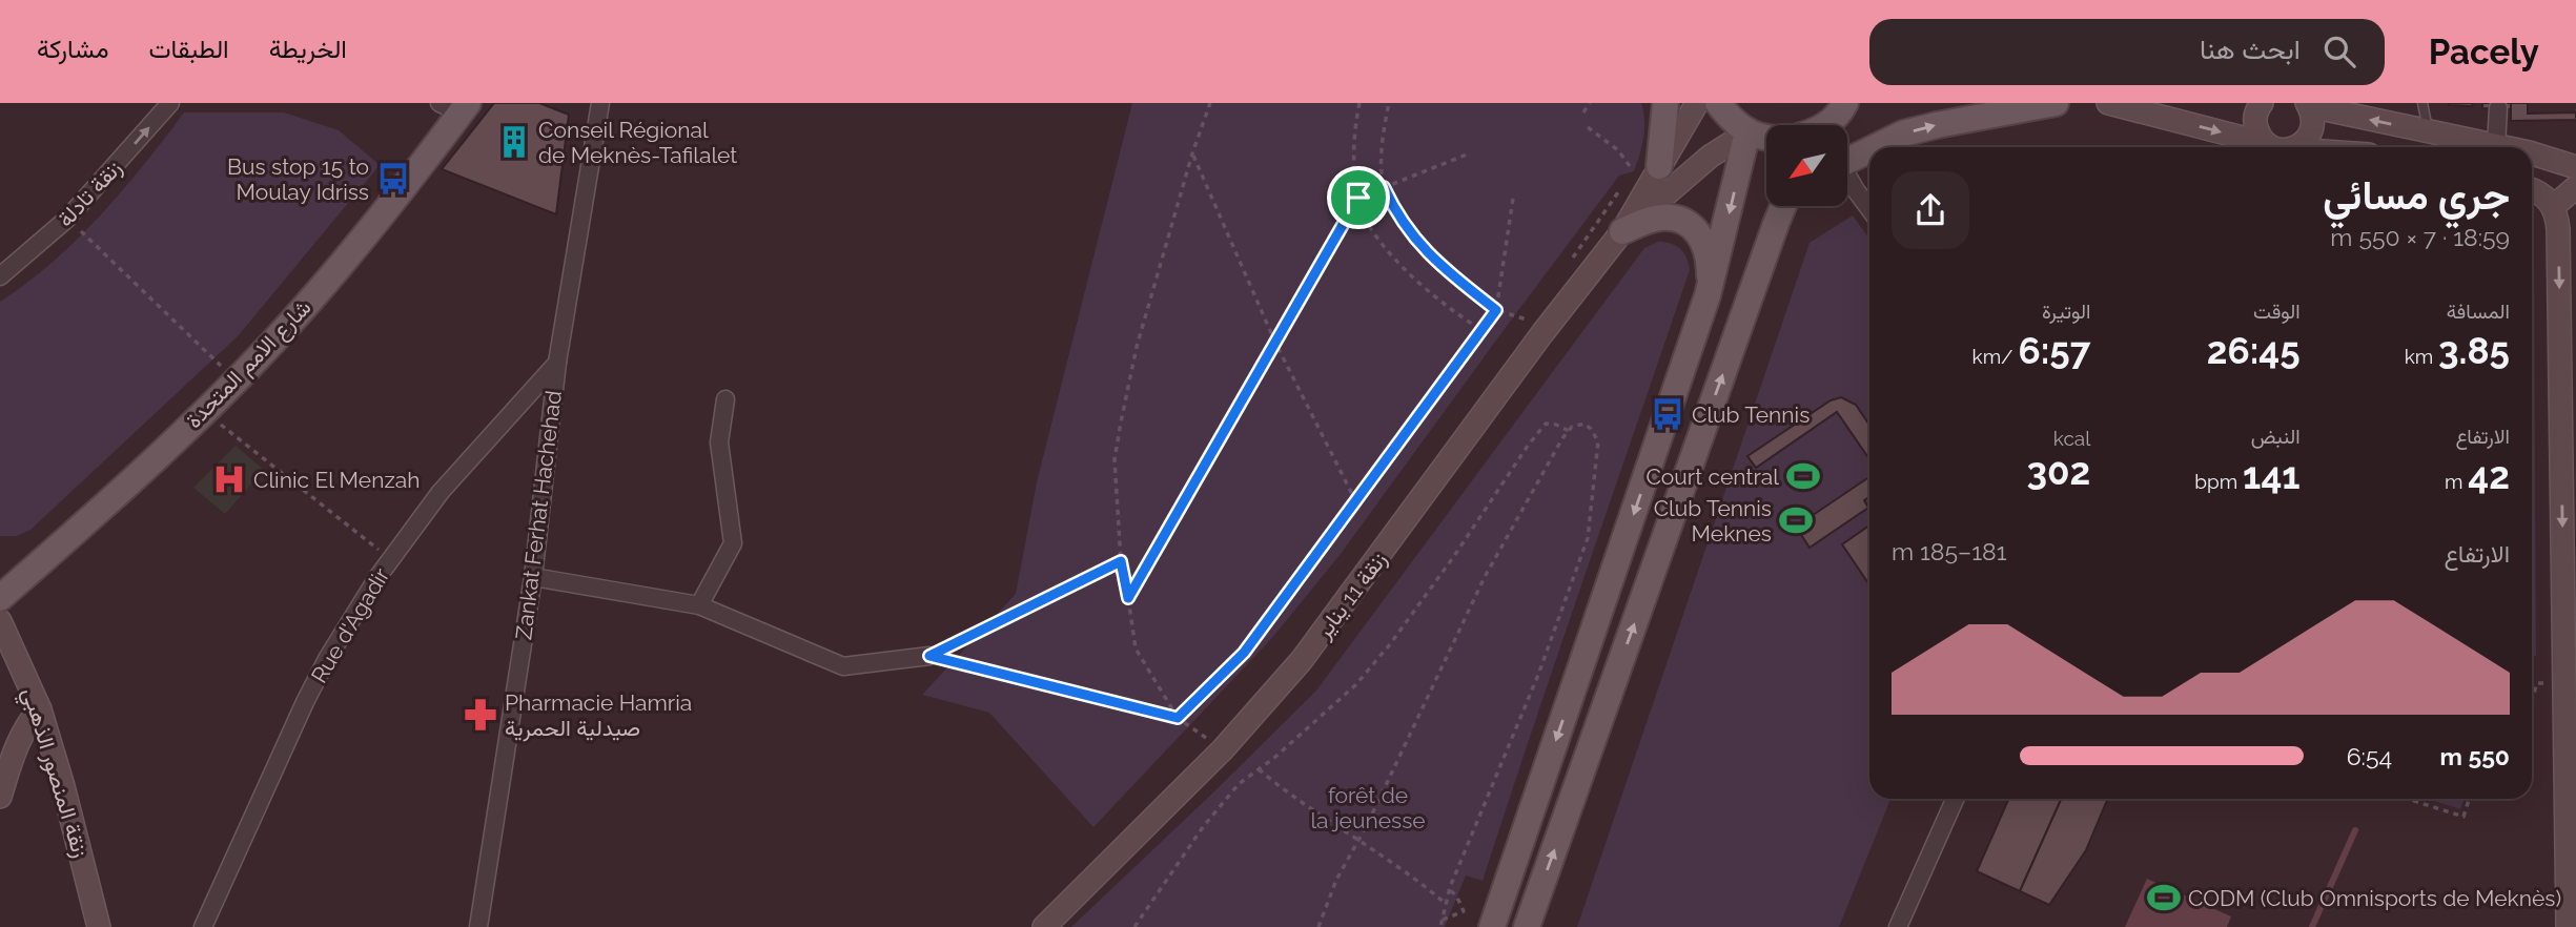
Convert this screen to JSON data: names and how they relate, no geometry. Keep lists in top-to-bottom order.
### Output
{
  "streets": {
    "main road": ["شارع الامم المتحدة", "زنقة 11 يناير", "زنقة المنصور الذهبي"],
    "street": ["زنقة تادلة", "Zankat Ferhat Hachehad", "Rue d'Agadir"]
  },
  "crossings": [
    ["Zankat Ferhat Hachehad", "Rue d'Agadir"]
  ],
  "one_way": ["زنقة تادلة"],
  "parks": ["forêt de la jeunesse"],
  "places": {
    "building": ["Conseil Régional de Meknès-Tafilalet"],
    "bus stop": ["Bus stop 15 to Moulay Idriss", "Club Tennis"],
    "sports": ["Court central", "Club Tennis Meknes", "CODM (Club Omnisports de Meknès)"],
    "hospital": ["Clinic El Menzah"],
    "pharmacy": ["Pharmacie Hamria صيدلية الحمرية"]
  },
  "north": "bottom left",
  "page": {
    "header": "Pacely",
    "search": "ابحث هنا",
    "nav": ["الخريطة", "الطبقات", "مشاركة"],
    "heading": ["جري مسائي", "18:59 · 7 × 550 m"],
    "stats": [
      ["المسافة", "3.85 km"],
      ["الوقت", "26:45"],
      ["الوتيرة", "6:57 /km"],
      ["الارتفاع", "42 m"],
      ["النبض", "141 bpm"],
      ["kcal", "302"]
    ],
    "chart": ["الارتفاع", "181–185 m"],
    "list": [
      {
        "name": "550 m",
        "note": "6:54"
      }
    ]
  }
}
